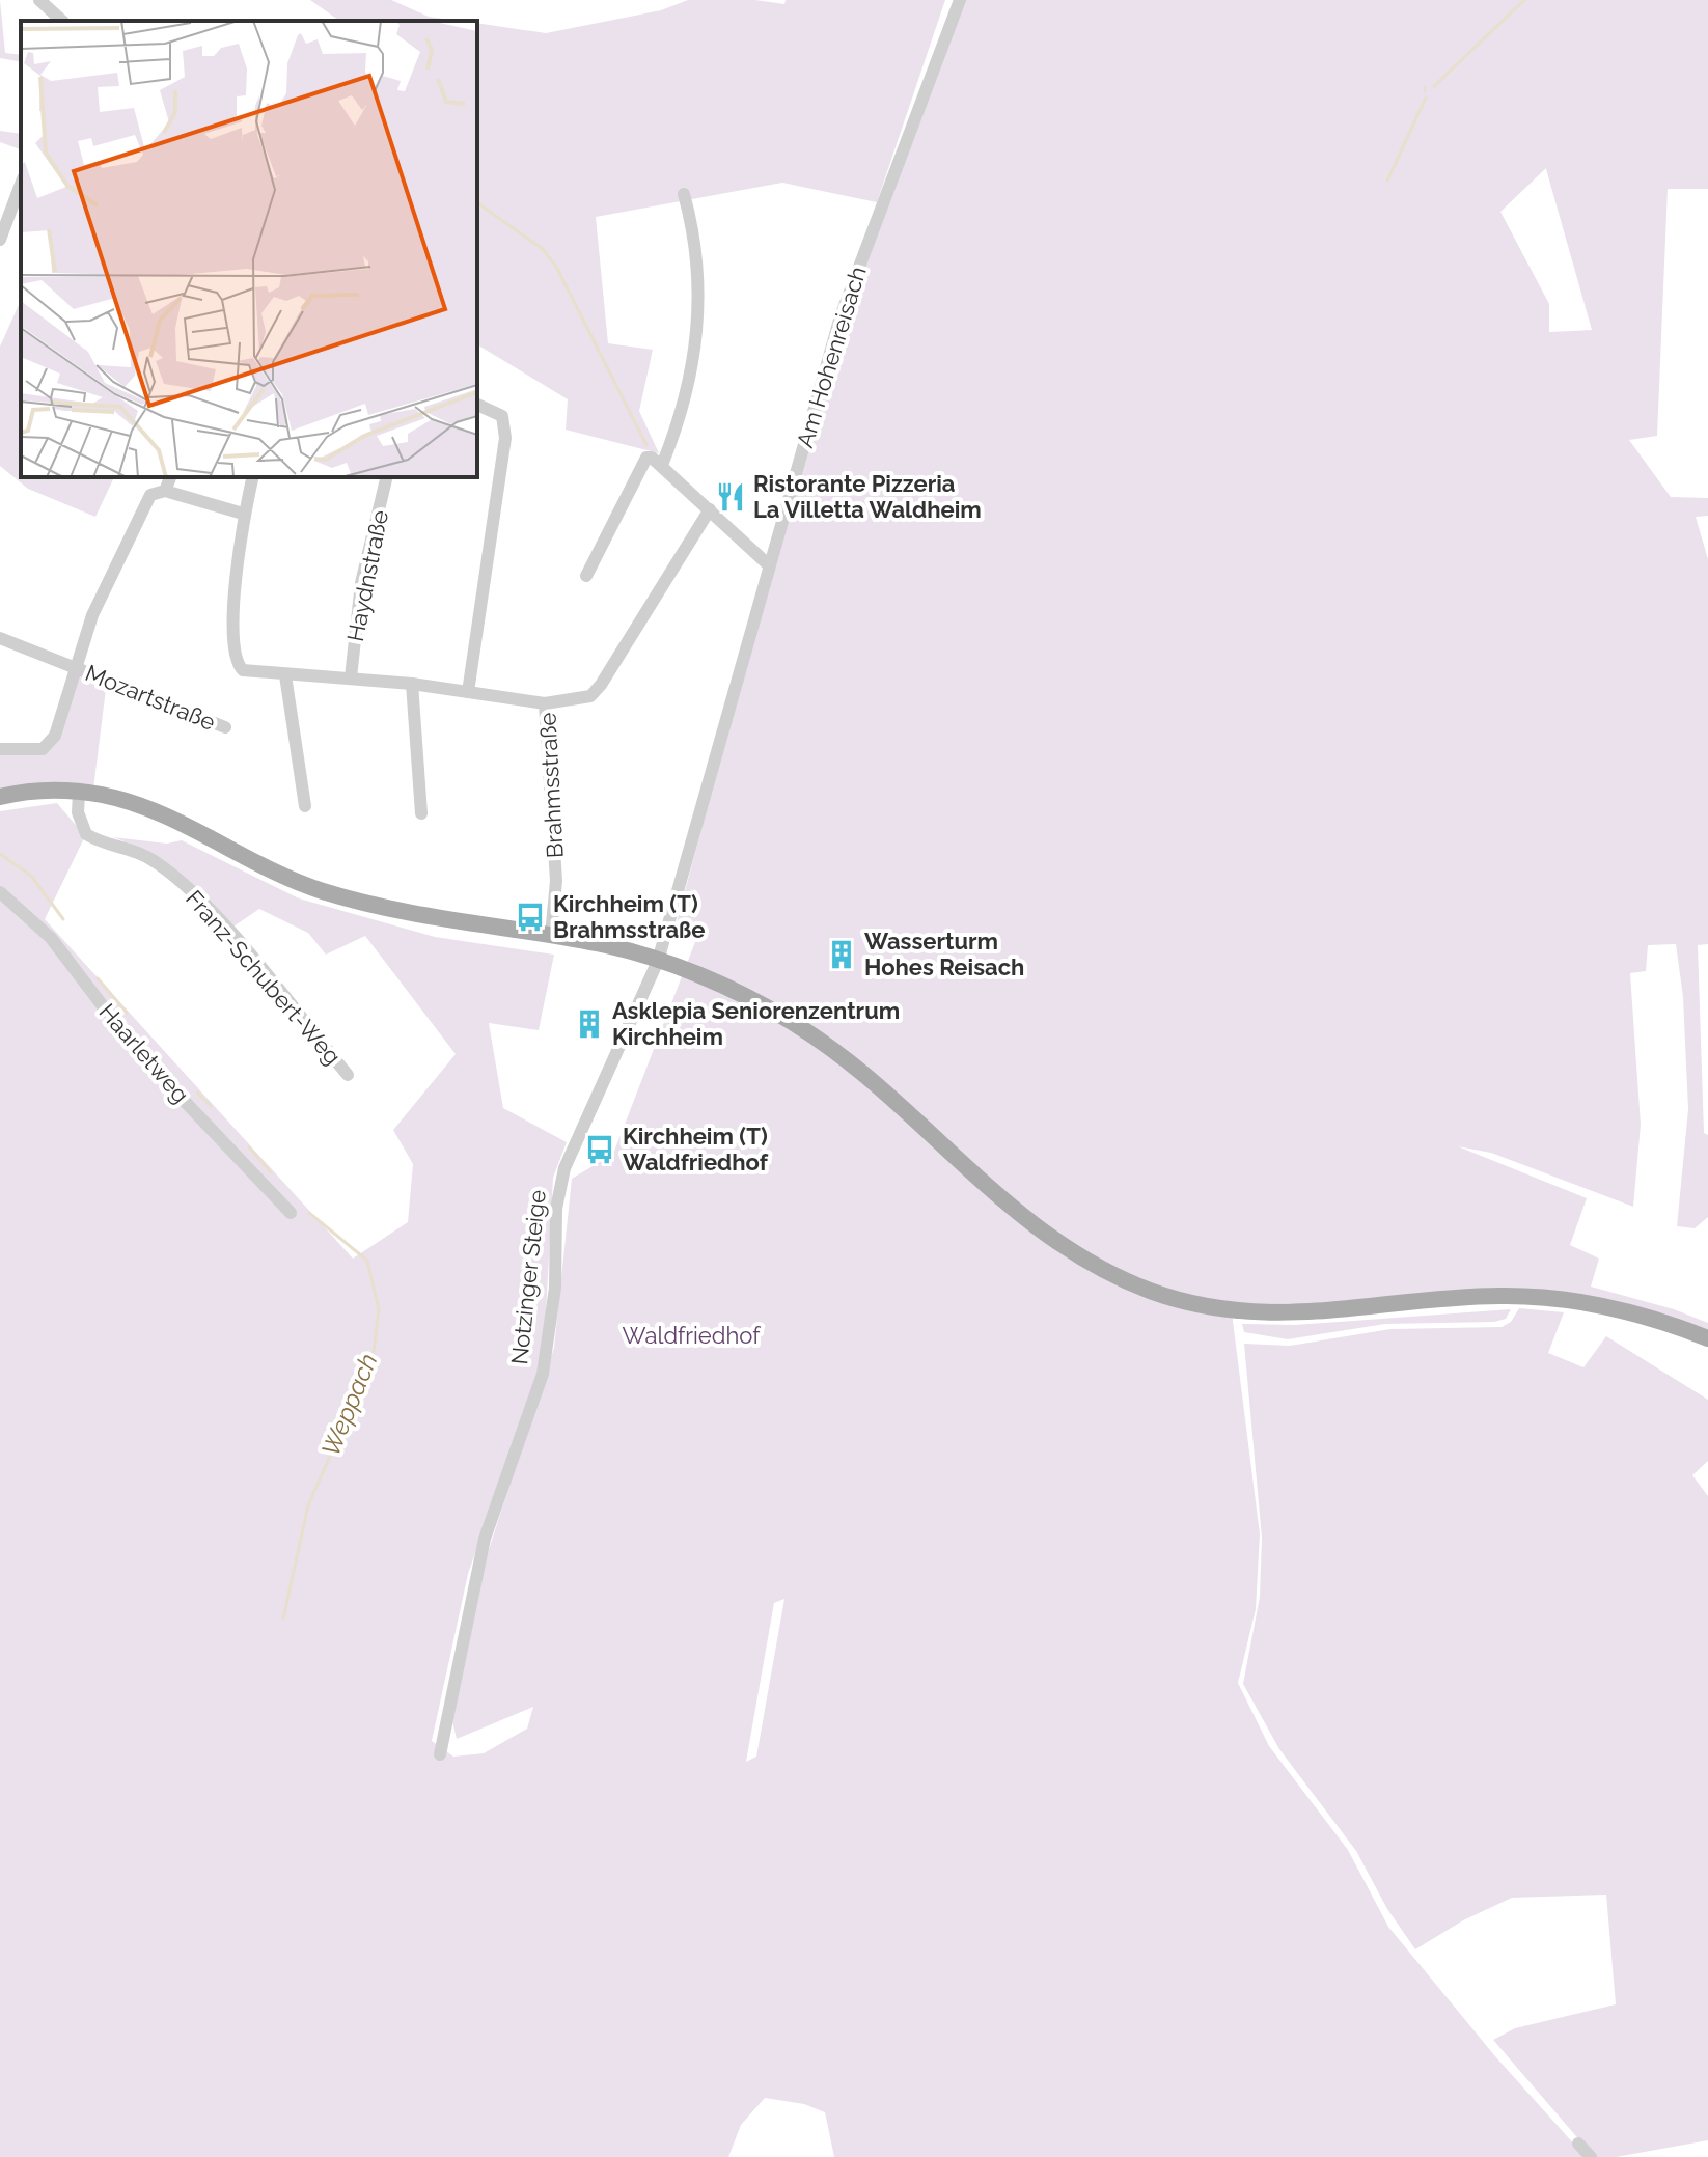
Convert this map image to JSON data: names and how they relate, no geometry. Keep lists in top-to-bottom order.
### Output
{
  "streets": {
    "street": [
      "Am Hohenreisach",
      "Haydnstraße",
      "Mozartstraße",
      "Brahmsstraße",
      "Franz-Schubert-Weg",
      "Haarletweg",
      "Notzinger Steige"
    ]
  },
  "crossings": [
    ["Am Hohenreisach", "Notzinger Steige"]
  ],
  "water": ["Weppach"],
  "parks": ["Waldfriedhof"],
  "places": {
    "restaurant": ["Ristorante Pizzeria La Villetta Waldheim"],
    "bus stop": ["Kirchheim (T) Brahmsstraße", "Kirchheim (T) Waldfriedhof"],
    "building": ["Wasserturm Hohes Reisach", "Asklepia Seniorenzentrum Kirchheim"]
  }
}
